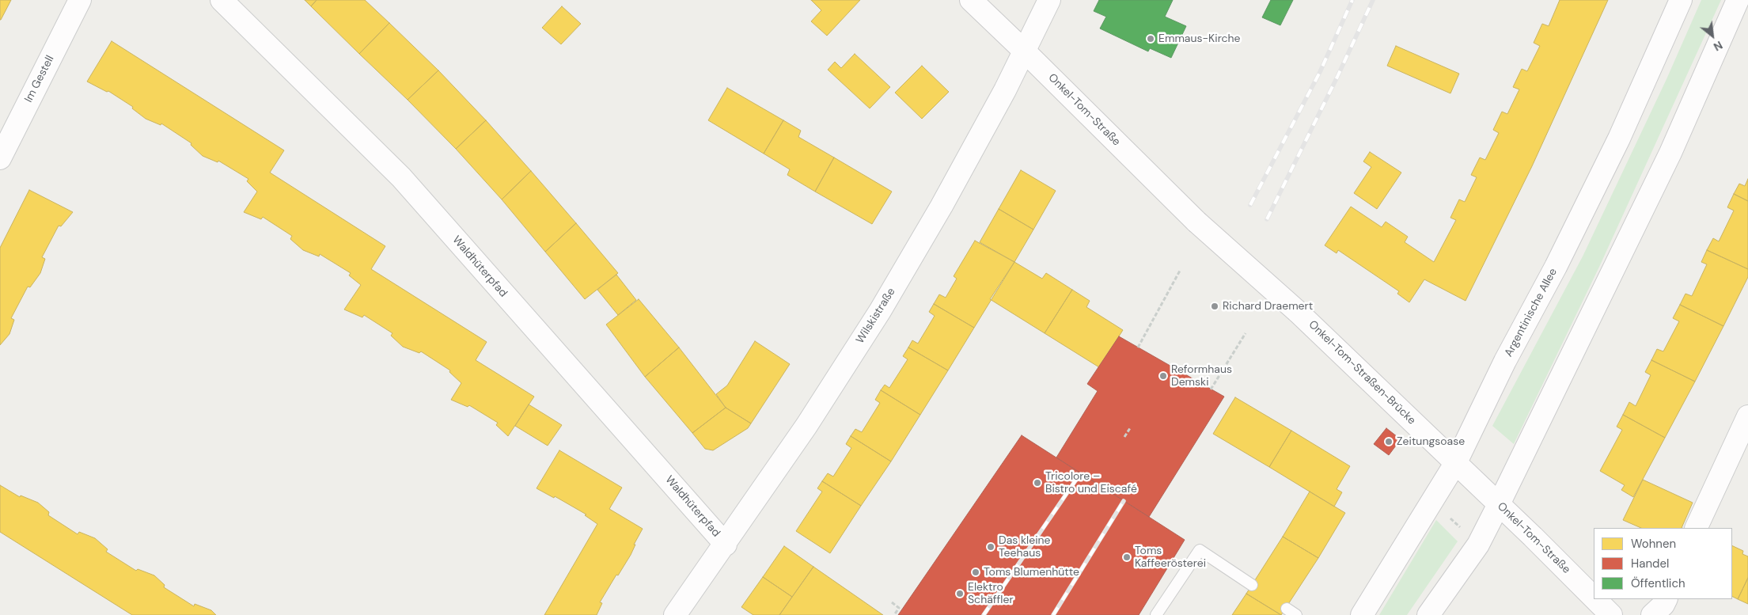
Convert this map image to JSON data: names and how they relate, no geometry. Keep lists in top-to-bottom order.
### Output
{
  "streets": {
    "main road": [
      "Im Gestell",
      "Onkel-Tom-Straße",
      "Waldhüterpfad",
      "Argentinische Allee",
      "Wilskistraße",
      "Onkel-Tom-Straßen-Brücke"
    ]
  },
  "crossings": [
    ["Onkel-Tom-Straße", "Argentinische Allee"],
    ["Onkel-Tom-Straße", "Wilskistraße"],
    ["Onkel-Tom-Straße", "Onkel-Tom-Straßen-Brücke"],
    ["Waldhüterpfad", "Wilskistraße"],
    ["Argentinische Allee", "Onkel-Tom-Straßen-Brücke"]
  ],
  "places": [
    "Emmaus-Kirche",
    "Richard Draemert",
    "Reformhaus Demski",
    "Zeitungsoase",
    "Tricolore – Bistro und Eiscafé",
    "Das kleine Teehaus",
    "Toms Kaffeerösterei",
    "Toms Blumenhütte",
    "Elektro Schäffler"
  ],
  "legend": ["Wohnen", "Handel", "Öffentlich"],
  "north": "bottom right"
}
